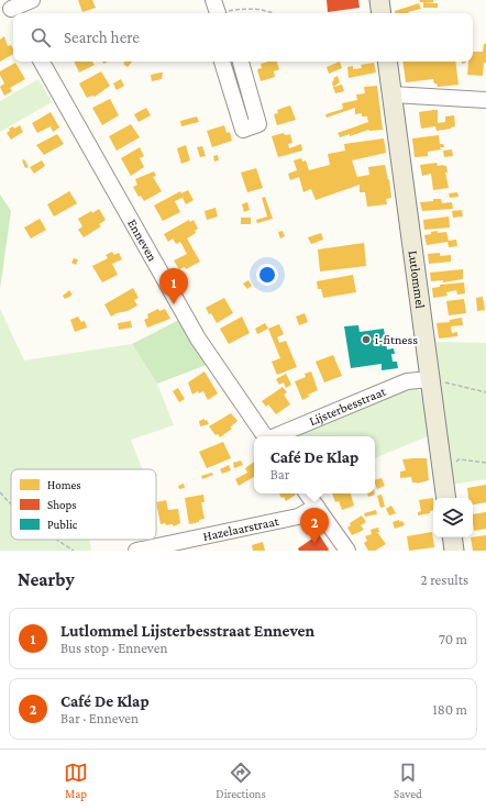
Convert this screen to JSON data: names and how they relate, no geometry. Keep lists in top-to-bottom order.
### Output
{
  "streets": {
    "main road": ["Lutlommel"],
    "street": ["Enneven", "Lijsterbesstraat", "Hazelaarstraat"]
  },
  "crossings": [
    ["Lutlommel", "Lijsterbesstraat"]
  ],
  "places": ["i-fitness"],
  "legend": ["Homes", "Shops", "Public"],
  "page": {
    "search": "Search here",
    "pins": ["1", "2"],
    "popup": ["Café De Klap", "Bar"],
    "heading": ["Nearby", "2 results"],
    "list": [
      {
        "mark": "1",
        "name": "Lutlommel Lijsterbesstraat Enneven",
        "note": "Bus stop · Enneven",
        "value": "70 m"
      },
      {
        "mark": "2",
        "name": "Café De Klap",
        "note": "Bar · Enneven",
        "value": "180 m"
      }
    ],
    "nav": ["Map", "Directions", "Saved"]
  }
}
